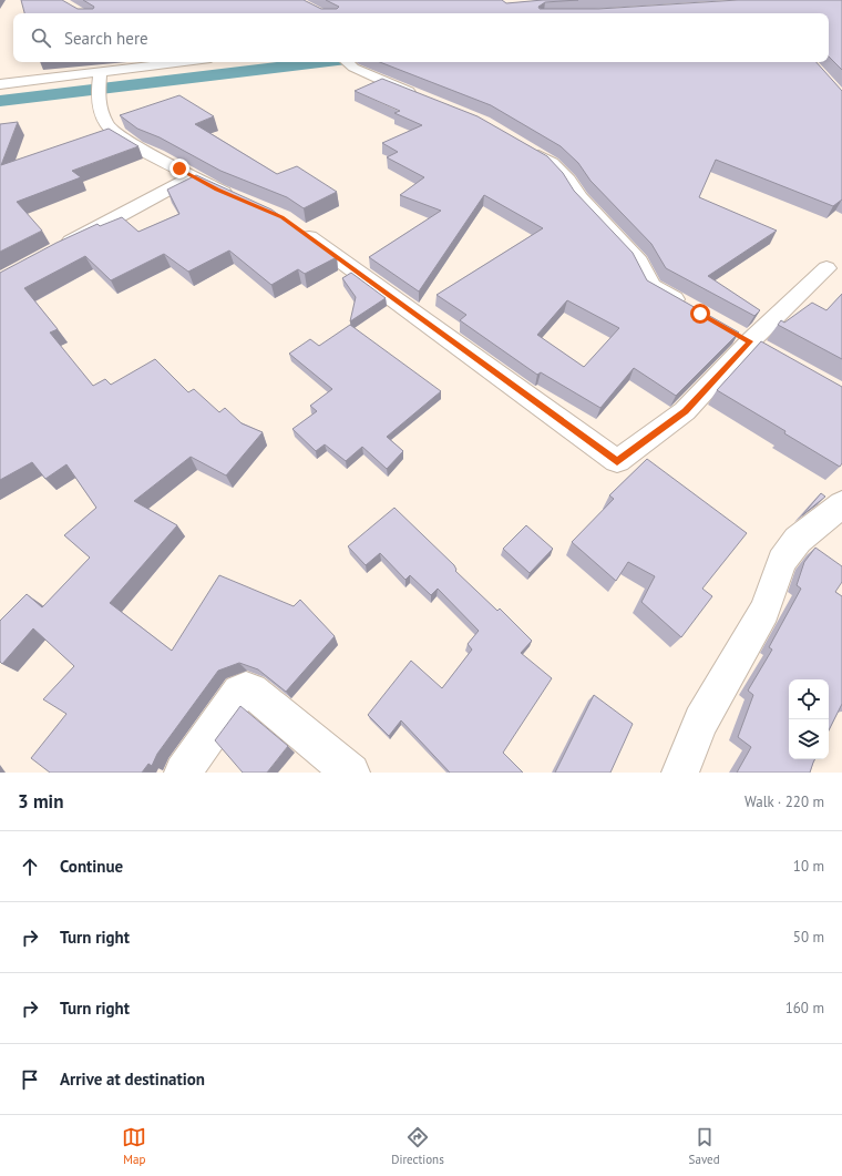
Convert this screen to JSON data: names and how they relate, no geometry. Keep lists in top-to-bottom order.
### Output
{
  "page": {
    "search": "Search here",
    "heading": ["3 min", "Walk · 220 m"],
    "list": [
      ["Continue", "10 m"],
      ["Turn right", "50 m"],
      ["Turn right", "160 m"],
      "Arrive at destination"
    ],
    "nav": ["Map", "Directions", "Saved"]
  }
}
